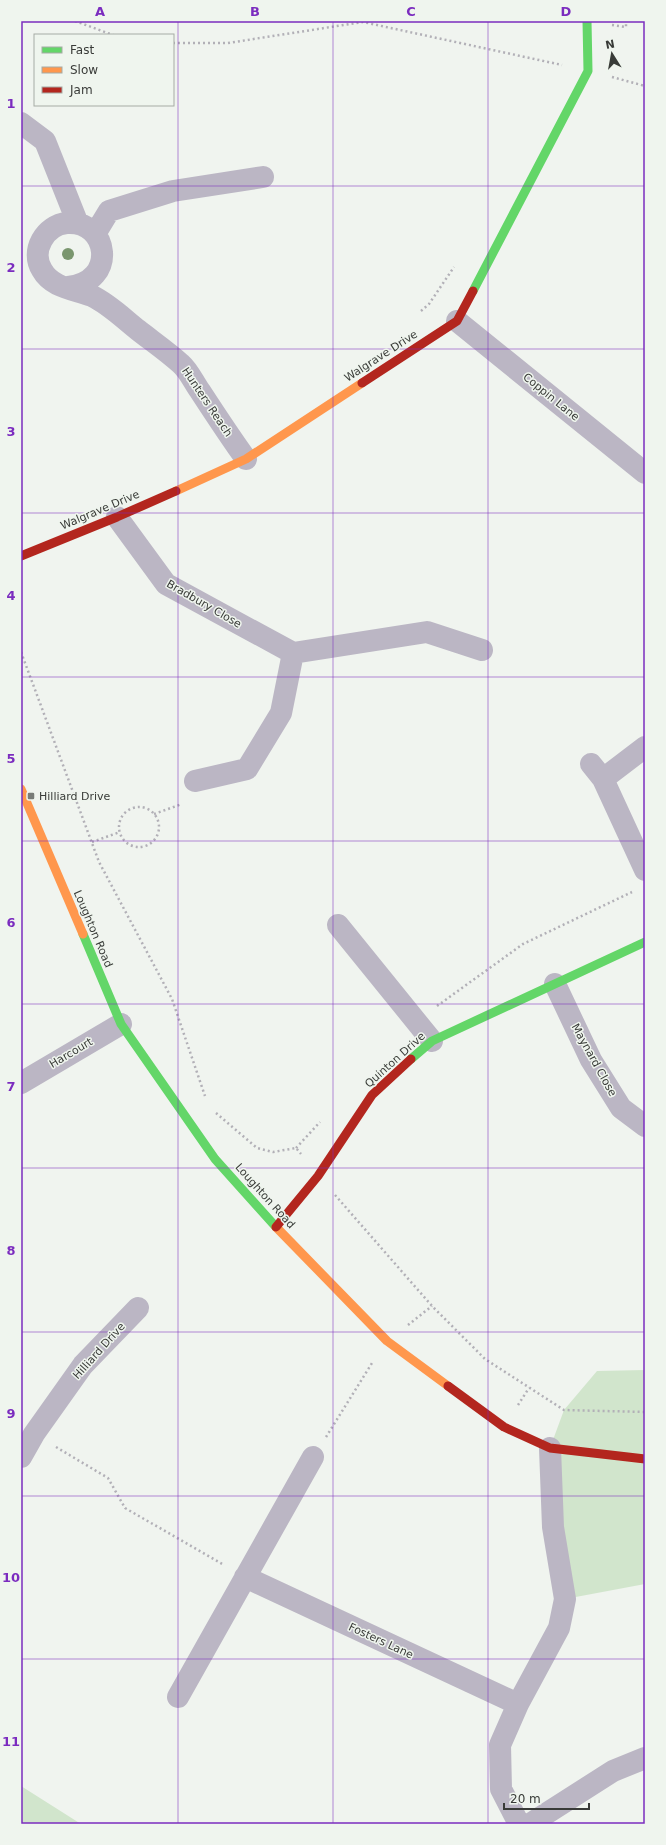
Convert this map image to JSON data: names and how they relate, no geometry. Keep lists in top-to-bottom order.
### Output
{
  "streets": {
    "street": [
      "Walgrave Drive",
      "Coppin Lane",
      "Hunters Reach",
      "Bradbury Close",
      "Loughton Road",
      "Harcourt",
      "Quinton Drive",
      "Maynard Close",
      "Hilliard Drive",
      "Fosters Lane"
    ]
  },
  "crossings": [
    ["Walgrave Drive", "Coppin Lane"],
    ["Walgrave Drive", "Hunters Reach"],
    ["Walgrave Drive", "Bradbury Close"],
    ["Loughton Road", "Harcourt"],
    ["Loughton Road", "Quinton Drive"],
    ["Quinton Drive", "Maynard Close"]
  ],
  "places": {
    "transit": ["Hilliard Drive"]
  },
  "legend": ["Fast", "Slow", "Jam"],
  "scale_bar": "20 m",
  "north": "top",
  "grid": {
    "columns": [
      "A",
      "B",
      "C",
      "D"
    ],
    "rows": [
      "1",
      "2",
      "3",
      "4",
      "5",
      "6",
      "7",
      "8",
      "9",
      "10",
      "11"
    ]
  }
}
